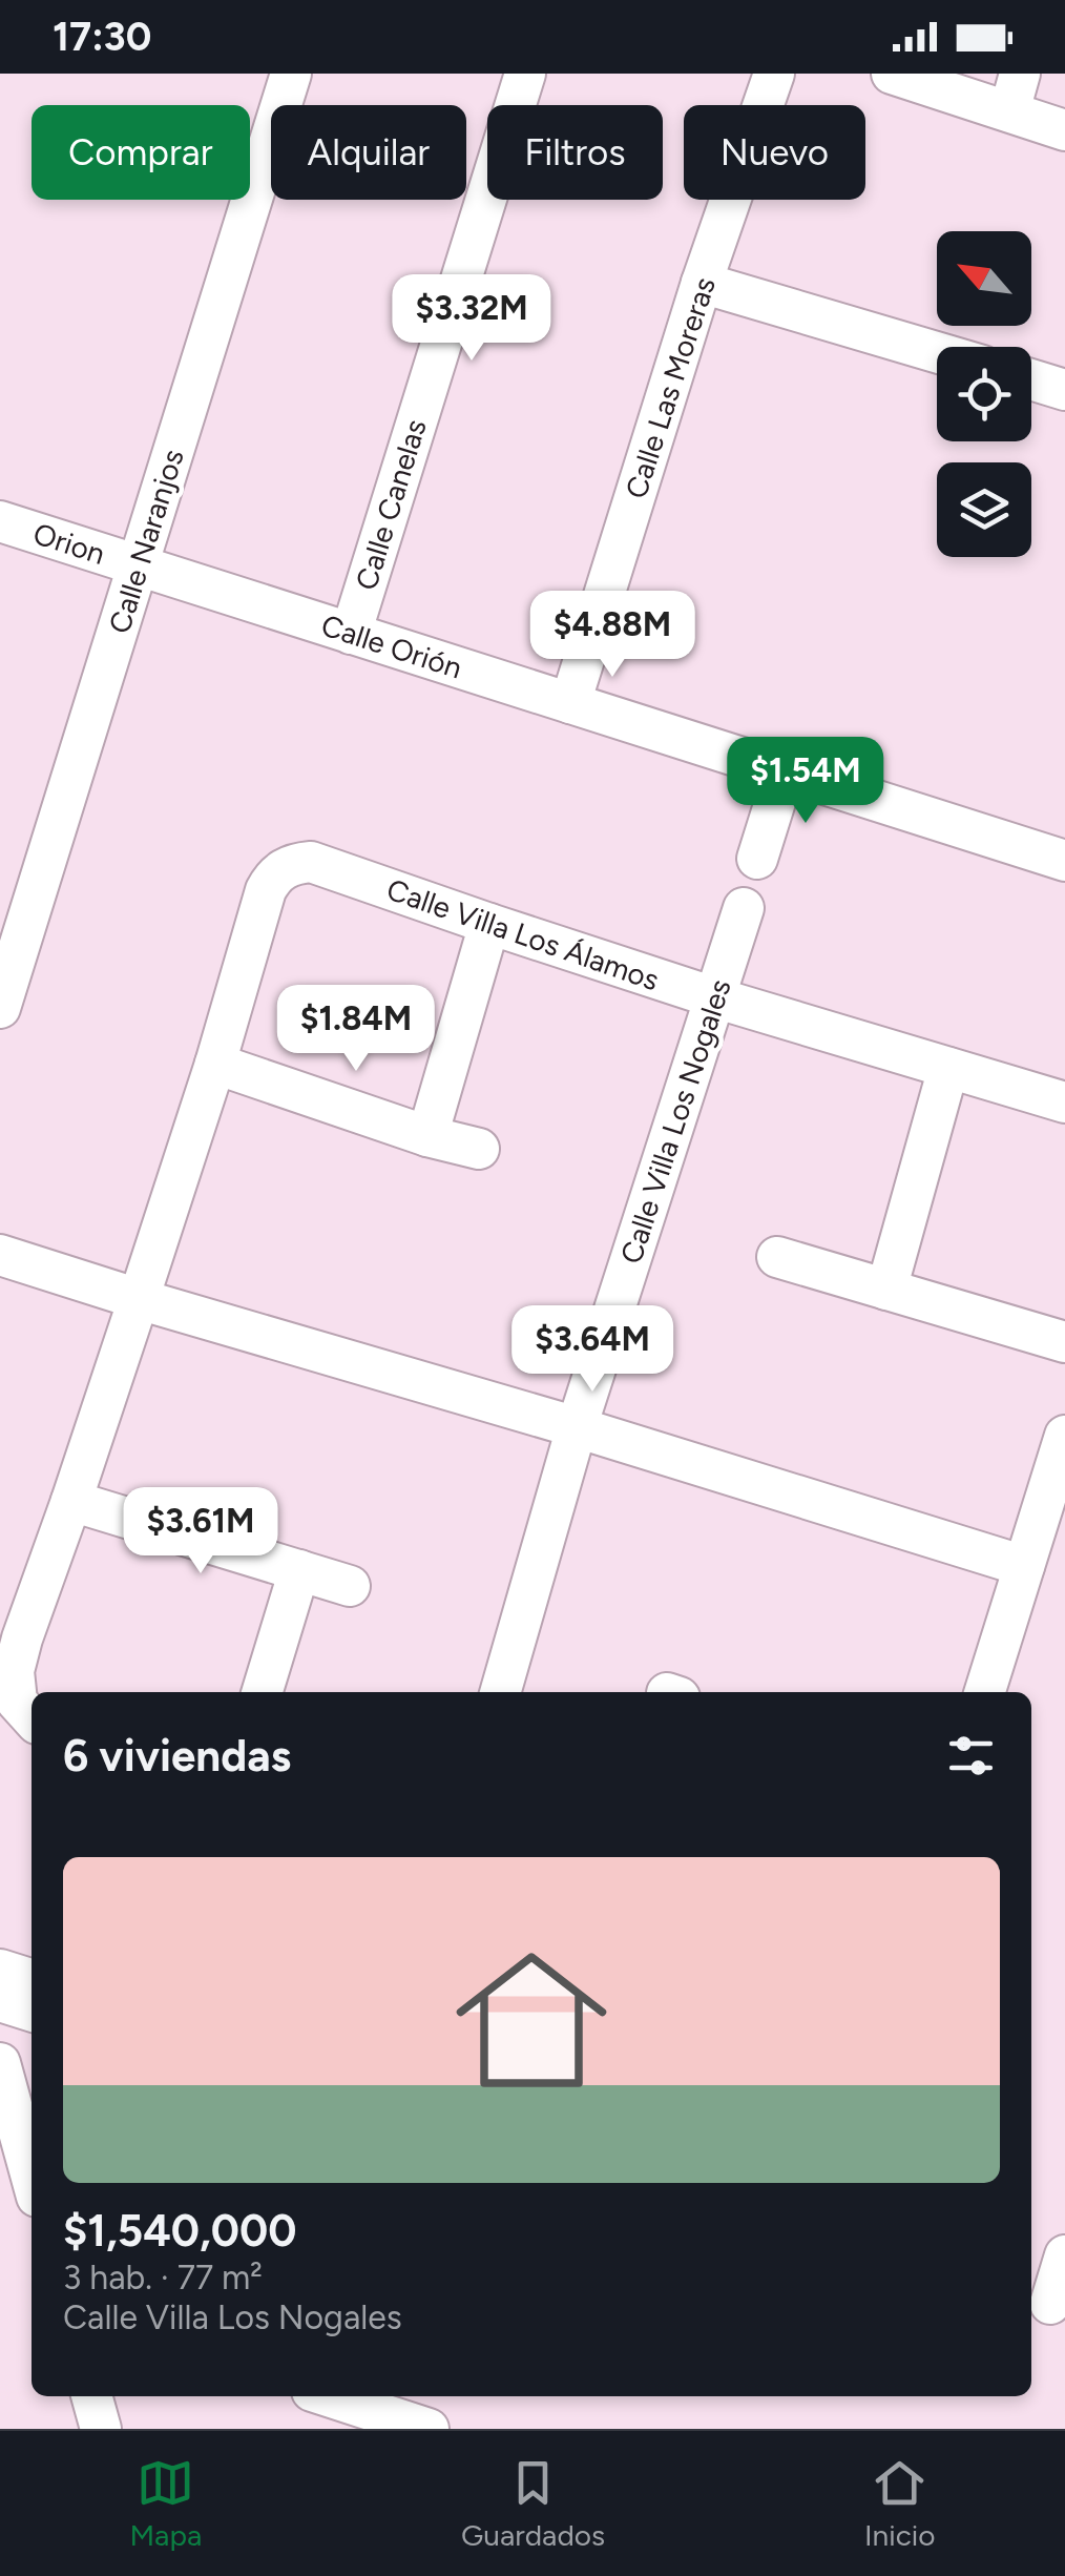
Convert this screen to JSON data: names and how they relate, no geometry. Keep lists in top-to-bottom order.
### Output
{
  "streets": {
    "street": [
      "Calle Las Moreras",
      "Calle Canelas",
      "Calle Naranjos",
      "Orion",
      "Calle Orión",
      "Calle Villa Los Álamos",
      "Calle Villa Los Nogales"
    ]
  },
  "crossings": [
    ["Calle Las Moreras", "Calle Orión"],
    ["Calle Canelas", "Calle Orión"],
    ["Calle Naranjos", "Orion"],
    ["Calle Naranjos", "Calle Orión"],
    ["Orion", "Calle Orión"],
    ["Calle Villa Los Álamos", "Calle Villa Los Nogales"]
  ],
  "north": "top left",
  "page": {
    "status": "17:30",
    "chip": [
      "Comprar",
      "Alquilar",
      "Filtros",
      "Nuevo"
    ],
    "price": [
      "$3.32M",
      "$4.88M",
      "$1.54M",
      "$1.84M",
      "$3.64M",
      "$3.61M"
    ],
    "heading": "6 viviendas",
    "list": [
      {
        "name": "$1,540,000",
        "note": "3 hab. · 77 m² · Calle Villa Los Nogales"
      }
    ],
    "tabs": ["Mapa", "Guardados", "Inicio"]
  }
}
